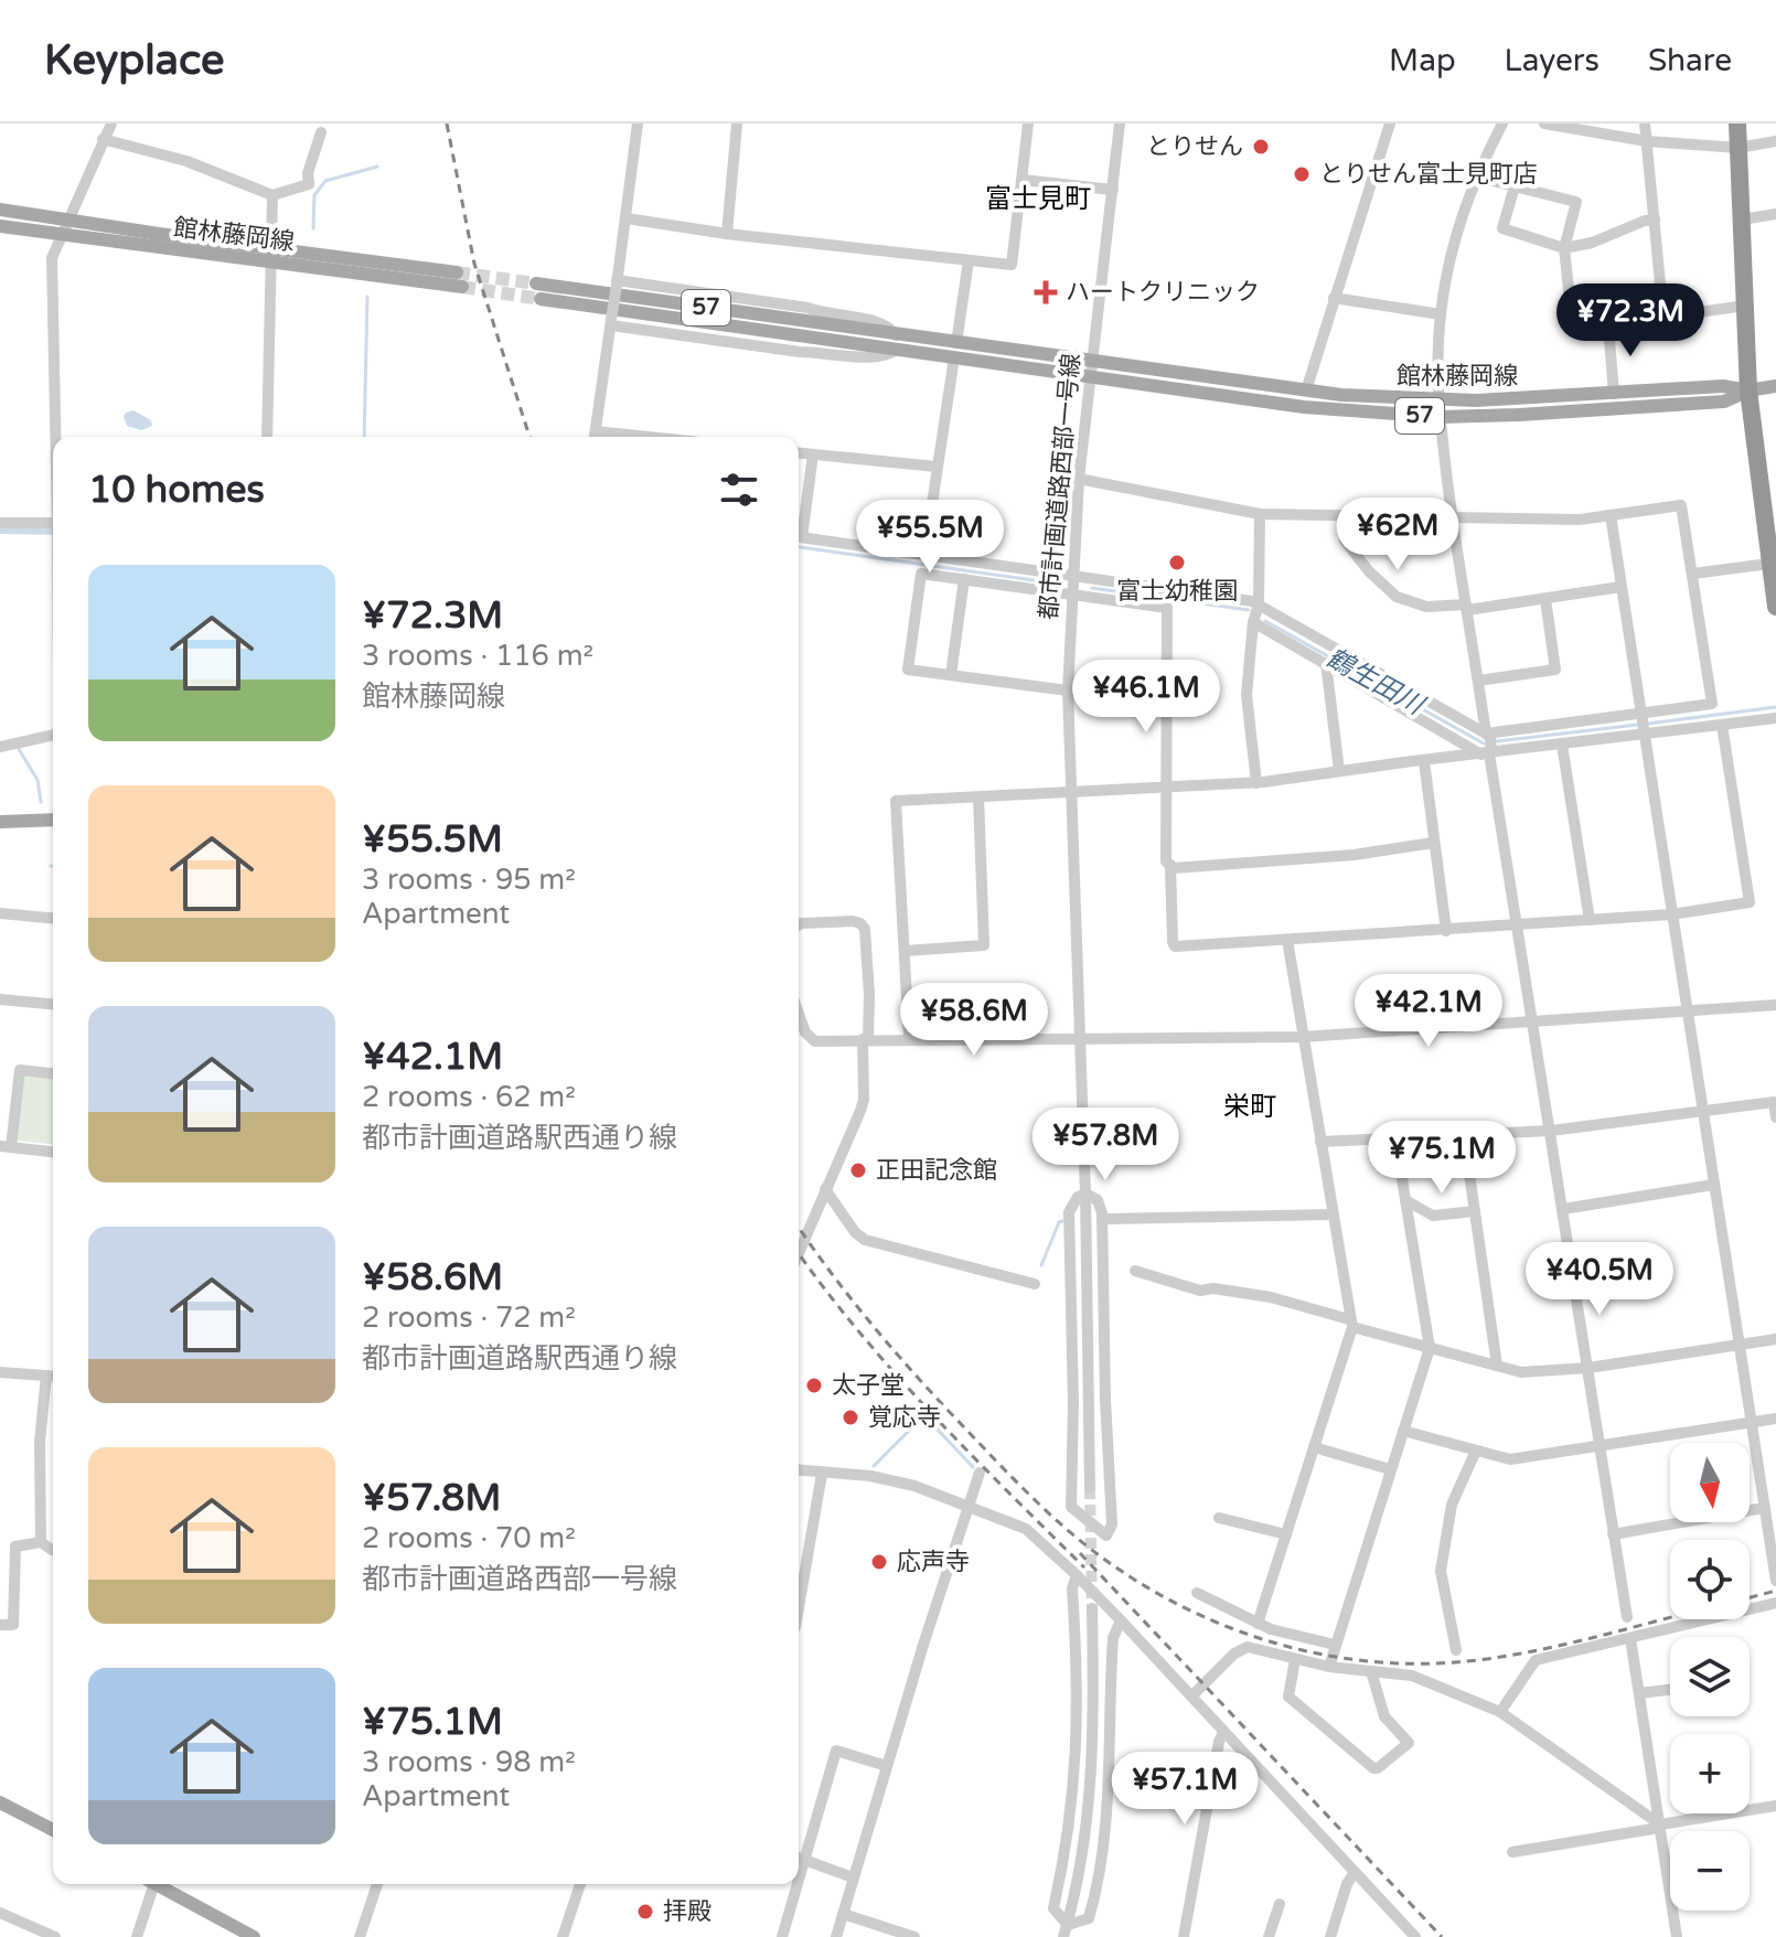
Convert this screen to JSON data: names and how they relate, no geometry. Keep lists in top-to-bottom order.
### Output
{
  "streets": {
    "main road": ["館林藤岡線", "57"],
    "street": ["都市計画道路西部一号線"]
  },
  "crossings": [
    ["館林藤岡線", "都市計画道路西部一号線"]
  ],
  "districts": ["富士見町", "栄町"],
  "water": ["鶴生田川"],
  "places": {
    "other": [
      "とりせん",
      "とりせん富士見町店",
      "富士幼稚園",
      "正田記念館",
      "太子堂",
      "覚応寺",
      "応声寺",
      "拝殿"
    ],
    "health": ["ハートクリニック"]
  },
  "north": "bottom",
  "page": {
    "header": "Keyplace",
    "nav": ["Map", "Layers", "Share"],
    "price": [
      "¥72.3M",
      "¥62M",
      "¥55.5M",
      "¥46.1M",
      "¥42.1M",
      "¥58.6M",
      "¥57.8M",
      "¥75.1M",
      "¥40.5M",
      "¥57.1M"
    ],
    "heading": "10 homes",
    "list": [
      {
        "name": "¥72.3M",
        "note": "3 rooms · 116 m² · 館林藤岡線"
      },
      {
        "name": "¥55.5M",
        "note": "3 rooms · 95 m² · Apartment"
      },
      {
        "name": "¥42.1M",
        "note": "2 rooms · 62 m² · 都市計画道路駅西通り線"
      },
      {
        "name": "¥58.6M",
        "note": "2 rooms · 72 m² · 都市計画道路駅西通り線"
      },
      {
        "name": "¥57.8M",
        "note": "2 rooms · 70 m² · 都市計画道路西部一号線"
      },
      {
        "name": "¥75.1M",
        "note": "3 rooms · 98 m² · Apartment"
      }
    ],
    "map_buttons": ["+", "−"]
  }
}
